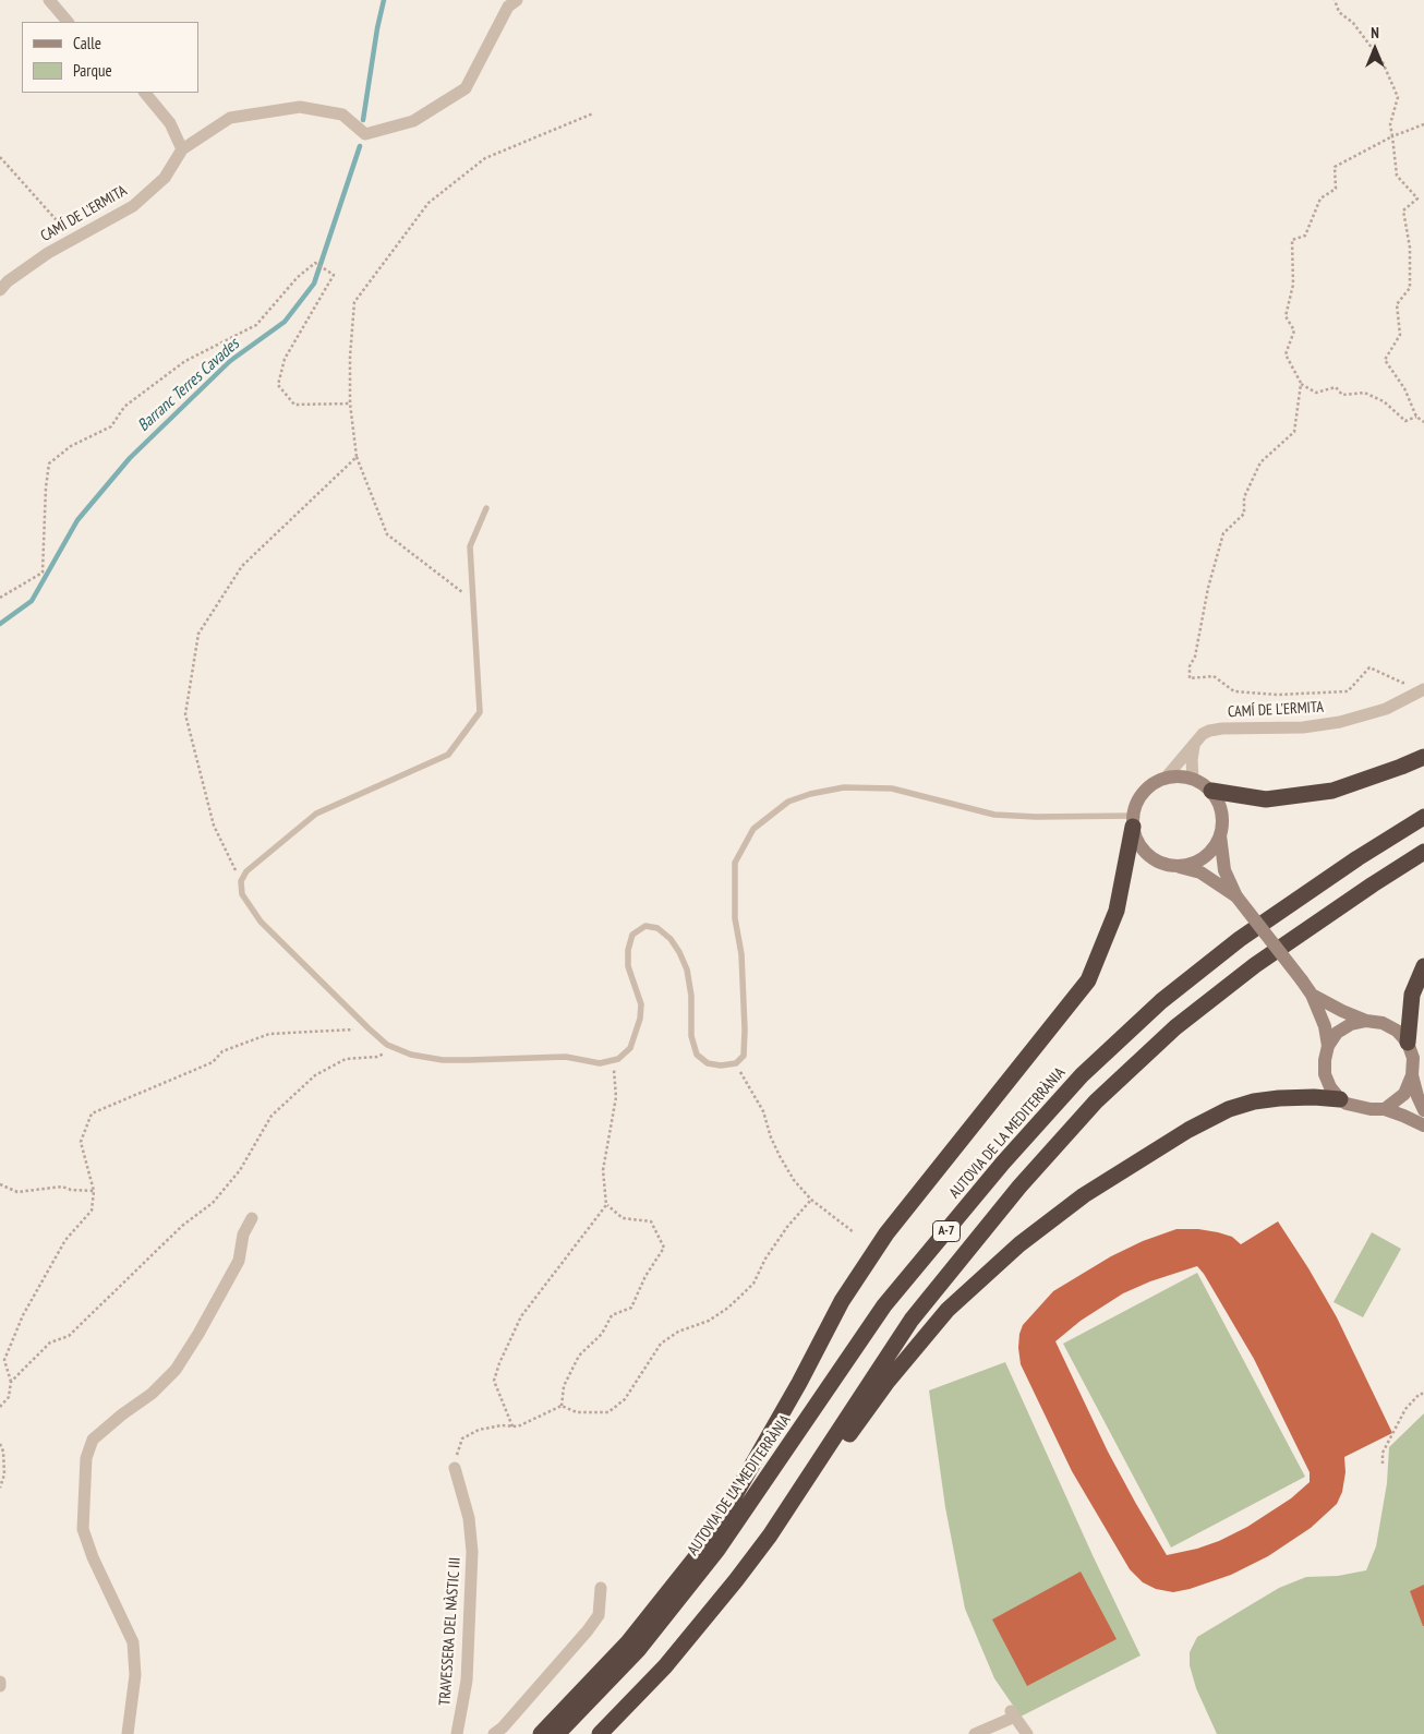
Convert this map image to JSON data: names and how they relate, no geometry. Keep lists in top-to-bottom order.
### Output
{
  "streets": {
    "highway": ["AUTOVIA DE LA MEDITERRÀNIA", "A-7"],
    "street": ["CAMÍ DE L'ERMITA", "TRAVESSERA DEL NÀSTIC III"]
  },
  "water": ["Barranc Terres Cavades"],
  "legend": ["Calle", "Parque"],
  "north": "top"
}
